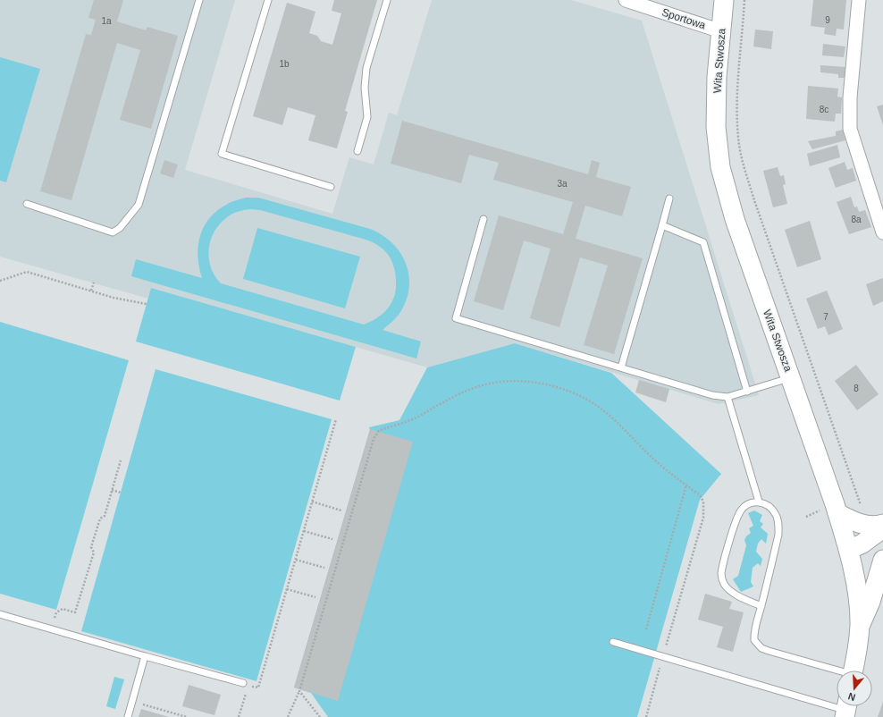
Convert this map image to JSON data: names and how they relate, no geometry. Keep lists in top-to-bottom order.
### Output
{
  "streets": {
    "street": ["Sportowa", "Wita Stwosza"]
  },
  "crossings": [
    ["Sportowa", "Wita Stwosza"]
  ],
  "house_numbers": [
    "9",
    "1a",
    "1b",
    "8c",
    "3a",
    "8a",
    "7",
    "8"
  ],
  "north": "bottom"
}
